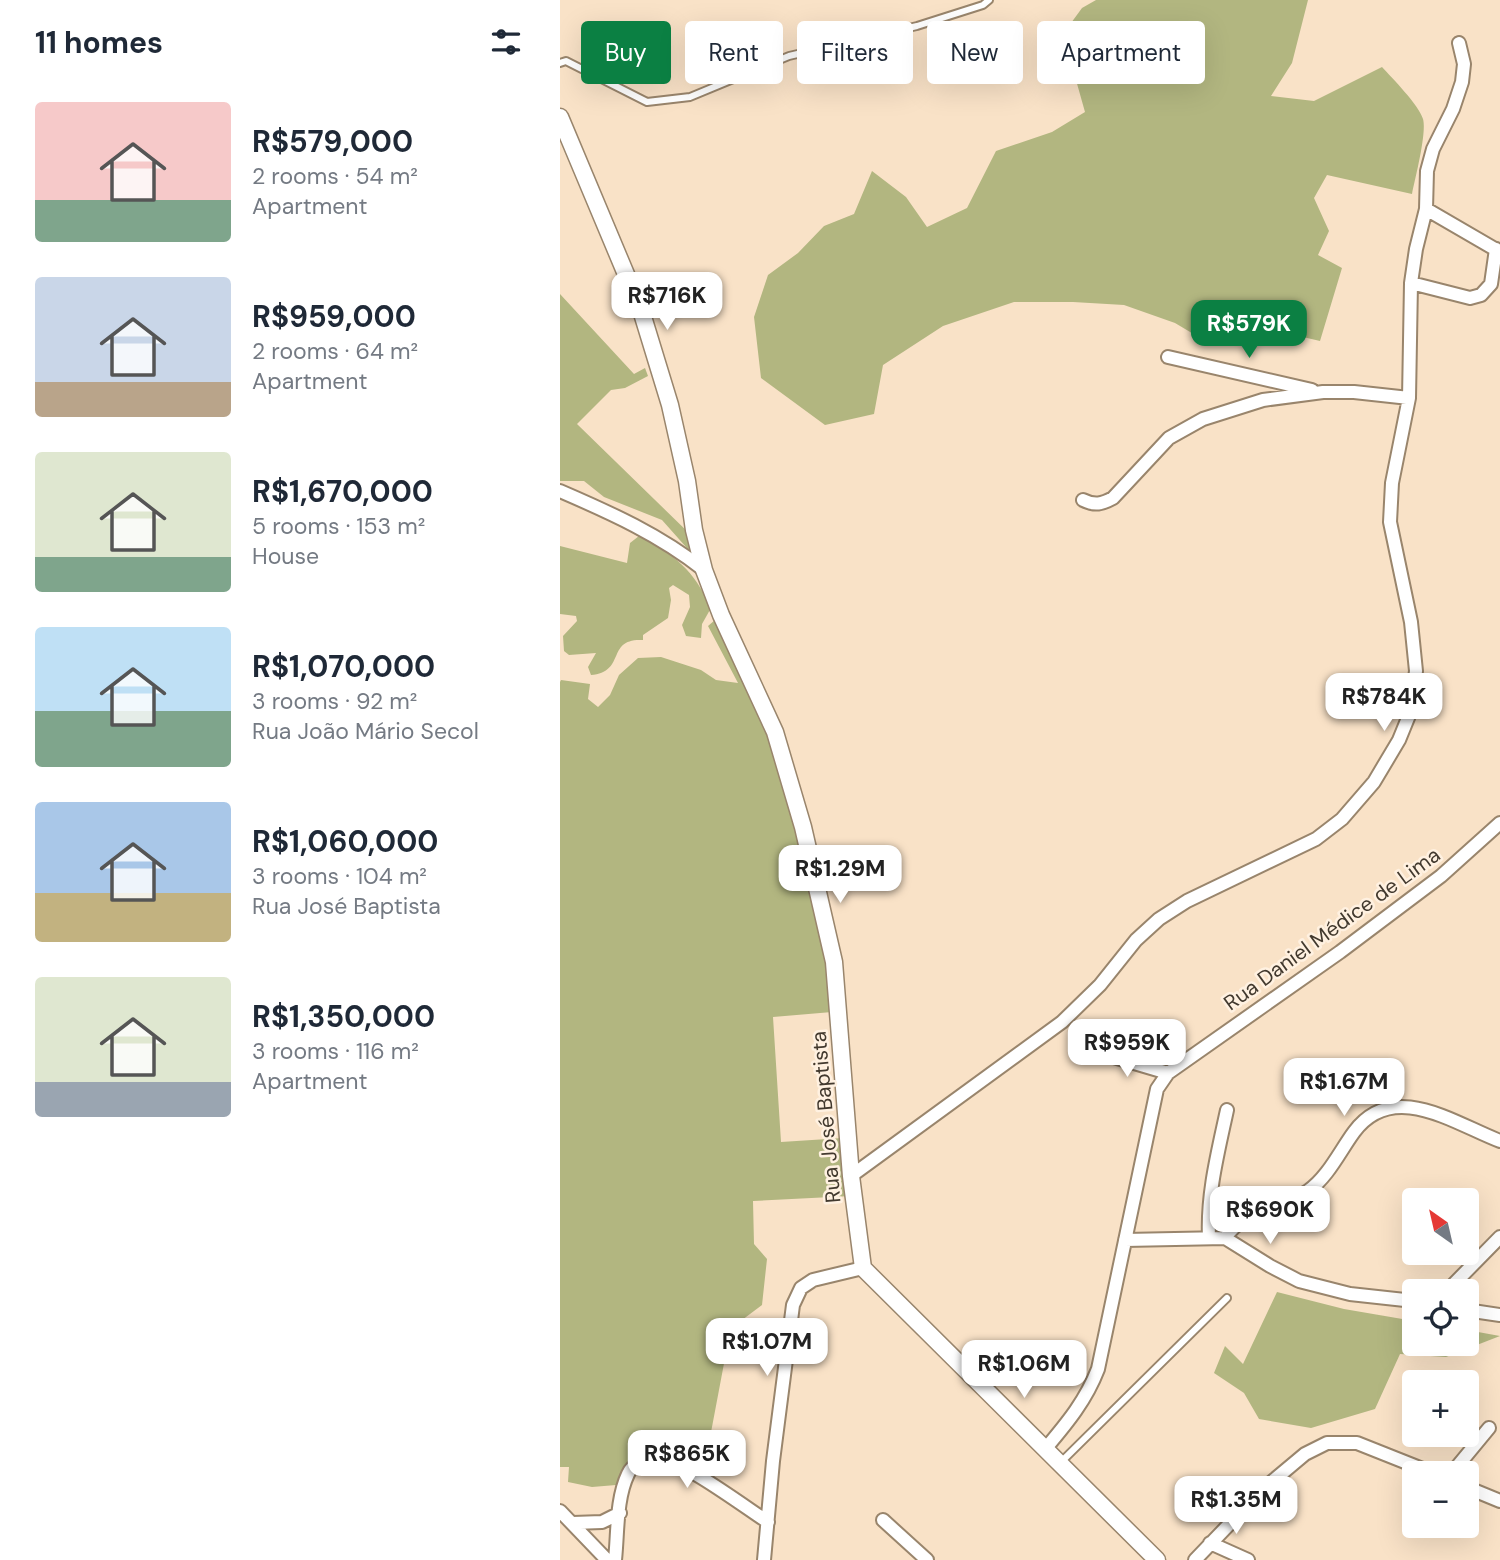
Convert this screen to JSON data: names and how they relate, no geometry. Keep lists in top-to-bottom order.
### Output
{
  "streets": {
    "street": ["Rua Daniel Médice de Lima", "Rua José Baptista"]
  },
  "north": "top left",
  "page": {
    "heading": "11 homes",
    "chip": [
      "Buy",
      "Rent",
      "Filters",
      "New",
      "Apartment"
    ],
    "list": [
      {
        "name": "R$579,000",
        "note": "2 rooms · 54 m² · Apartment"
      },
      {
        "name": "R$959,000",
        "note": "2 rooms · 64 m² · Apartment"
      },
      {
        "name": "R$1,670,000",
        "note": "5 rooms · 153 m² · House"
      },
      {
        "name": "R$1,070,000",
        "note": "3 rooms · 92 m² · Rua João Mário Secol"
      },
      {
        "name": "R$1,060,000",
        "note": "3 rooms · 104 m² · Rua José Baptista"
      },
      {
        "name": "R$1,350,000",
        "note": "3 rooms · 116 m² · Apartment"
      }
    ],
    "price": [
      "R$716K",
      "R$579K",
      "R$784K",
      "R$1.29M",
      "R$959K",
      "R$1.67M",
      "R$690K",
      "R$1.07M",
      "R$1.06M",
      "R$865K",
      "R$1.35M"
    ],
    "map_buttons": ["+", "−"]
  }
}
